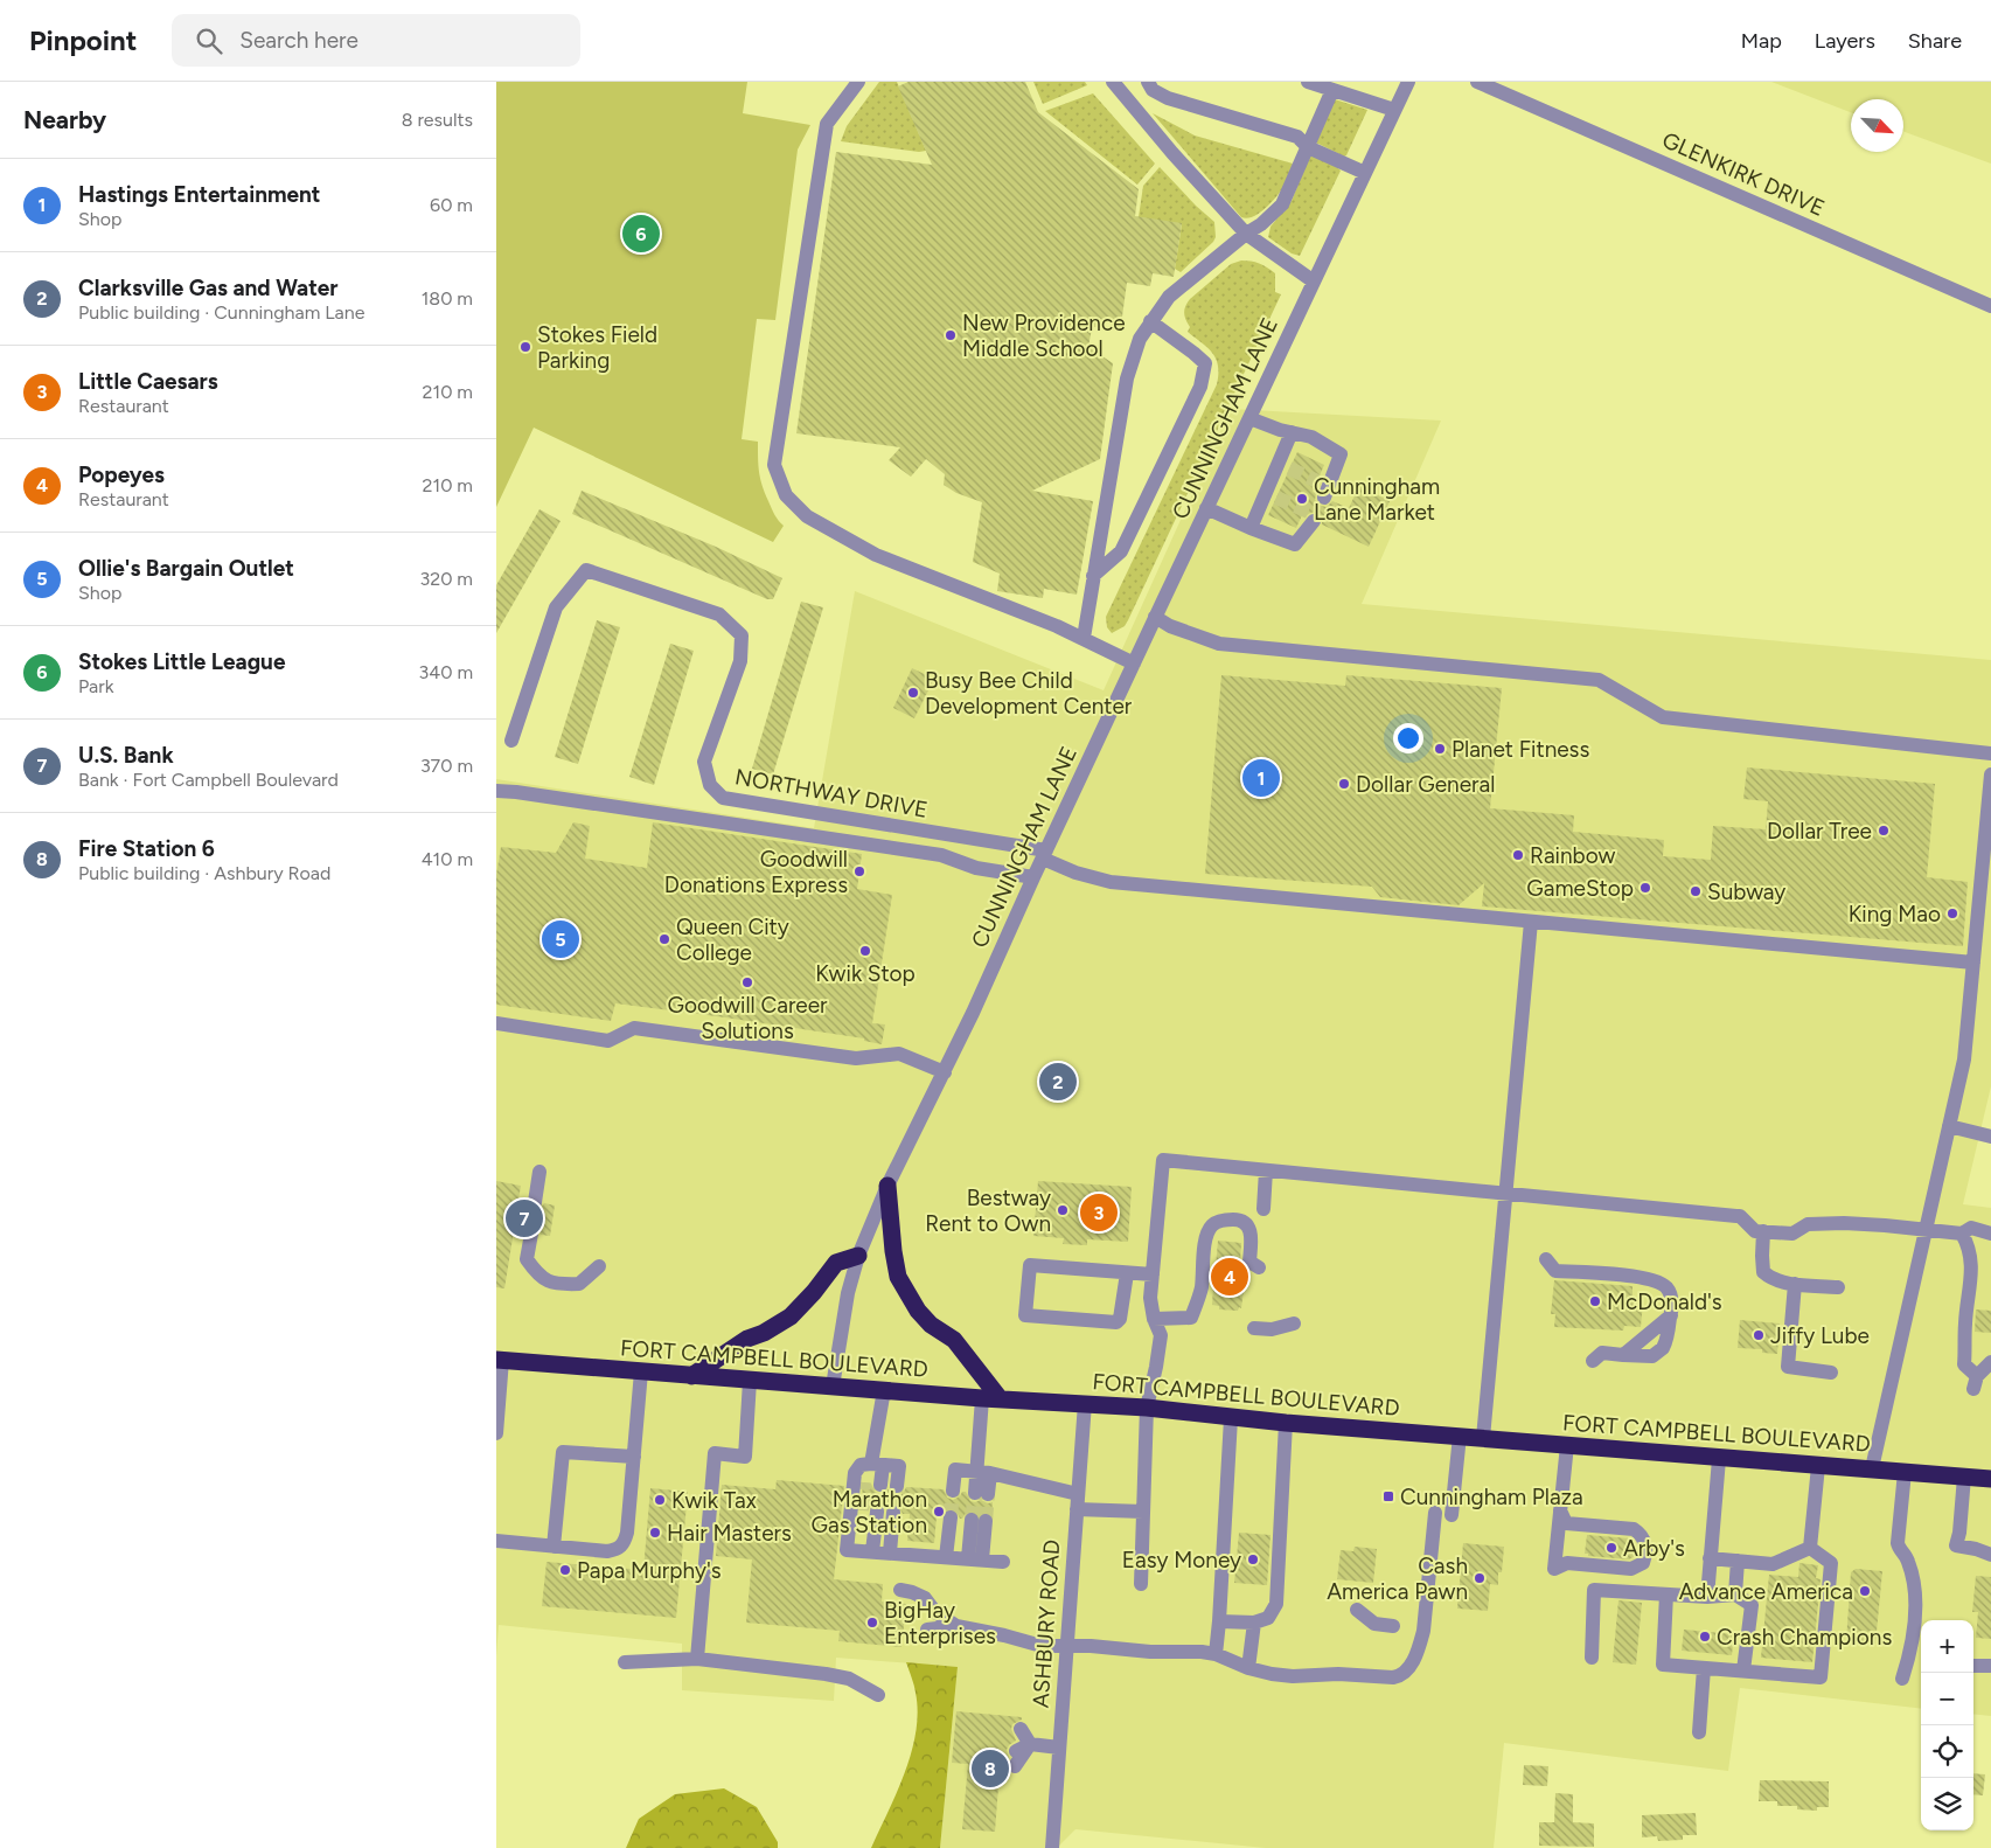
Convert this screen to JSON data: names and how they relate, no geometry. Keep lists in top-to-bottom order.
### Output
{
  "streets": {
    "highway": ["FORT CAMPBELL BOULEVARD"],
    "street": [
      "GLENKIRK DRIVE",
      "CUNNINGHAM LANE",
      "NORTHWAY DRIVE",
      "ASHBURY ROAD"
    ]
  },
  "crossings": [
    ["CUNNINGHAM LANE", "NORTHWAY DRIVE"],
    ["CUNNINGHAM LANE", "FORT CAMPBELL BOULEVARD"],
    ["FORT CAMPBELL BOULEVARD", "ASHBURY ROAD"]
  ],
  "places": {
    "other": [
      "New Providence Middle School",
      "Stokes Field Parking",
      "Cunningham Lane Market",
      "Busy Bee Child Development Center",
      "Planet Fitness",
      "Dollar General",
      "Dollar Tree",
      "Rainbow",
      "Goodwill Donations Express",
      "GameStop",
      "Subway",
      "King Mao",
      "Queen City College",
      "Kwik Stop",
      "Goodwill Career Solutions",
      "Bestway Rent to Own",
      "McDonald's",
      "Jiffy Lube",
      "Kwik Tax",
      "Marathon Gas Station",
      "Hair Masters",
      "Arby's",
      "Easy Money",
      "Papa Murphy's",
      "Cash America Pawn",
      "Advance America",
      "BigHay Enterprises",
      "Crash Champions"
    ],
    "transit": ["Cunningham Plaza"]
  },
  "north": "bottom right",
  "page": {
    "header": "Pinpoint",
    "search": "Search here",
    "nav": ["Map", "Layers", "Share"],
    "heading": ["Nearby", "8 results"],
    "list": [
      {
        "mark": "1",
        "name": "Hastings Entertainment",
        "note": "Shop",
        "value": "60 m"
      },
      {
        "mark": "2",
        "name": "Clarksville Gas and Water",
        "note": "Public building · Cunningham Lane",
        "value": "180 m"
      },
      {
        "mark": "3",
        "name": "Little Caesars",
        "note": "Restaurant",
        "value": "210 m"
      },
      {
        "mark": "4",
        "name": "Popeyes",
        "note": "Restaurant",
        "value": "210 m"
      },
      {
        "mark": "5",
        "name": "Ollie's Bargain Outlet",
        "note": "Shop",
        "value": "320 m"
      },
      {
        "mark": "6",
        "name": "Stokes Little League",
        "note": "Park",
        "value": "340 m"
      },
      {
        "mark": "7",
        "name": "U.S. Bank",
        "note": "Bank · Fort Campbell Boulevard",
        "value": "370 m"
      },
      {
        "mark": "8",
        "name": "Fire Station 6",
        "note": "Public building · Ashbury Road",
        "value": "410 m"
      }
    ],
    "pins": [
      "6",
      "1",
      "5",
      "2",
      "3",
      "7",
      "4",
      "8"
    ],
    "map_buttons": ["+", "−"]
  }
}
